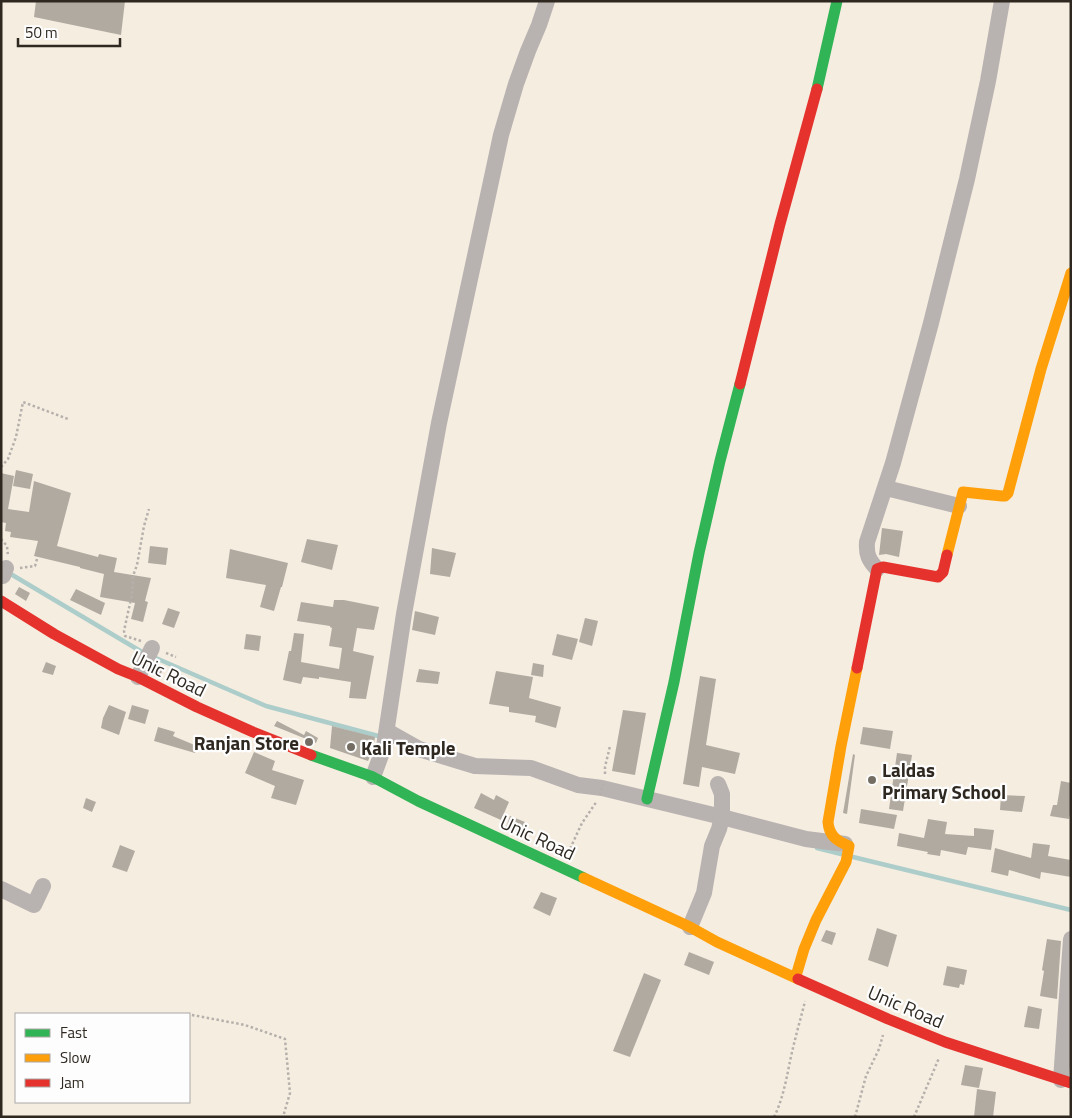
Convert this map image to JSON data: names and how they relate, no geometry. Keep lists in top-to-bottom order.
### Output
{
  "streets": {
    "street": ["Unic Road"]
  },
  "places": ["Ranjan Store", "Kali Temple", "Laldas Primary School"],
  "legend": ["Fast", "Slow", "Jam"],
  "scale_bar": "50 m"
}
